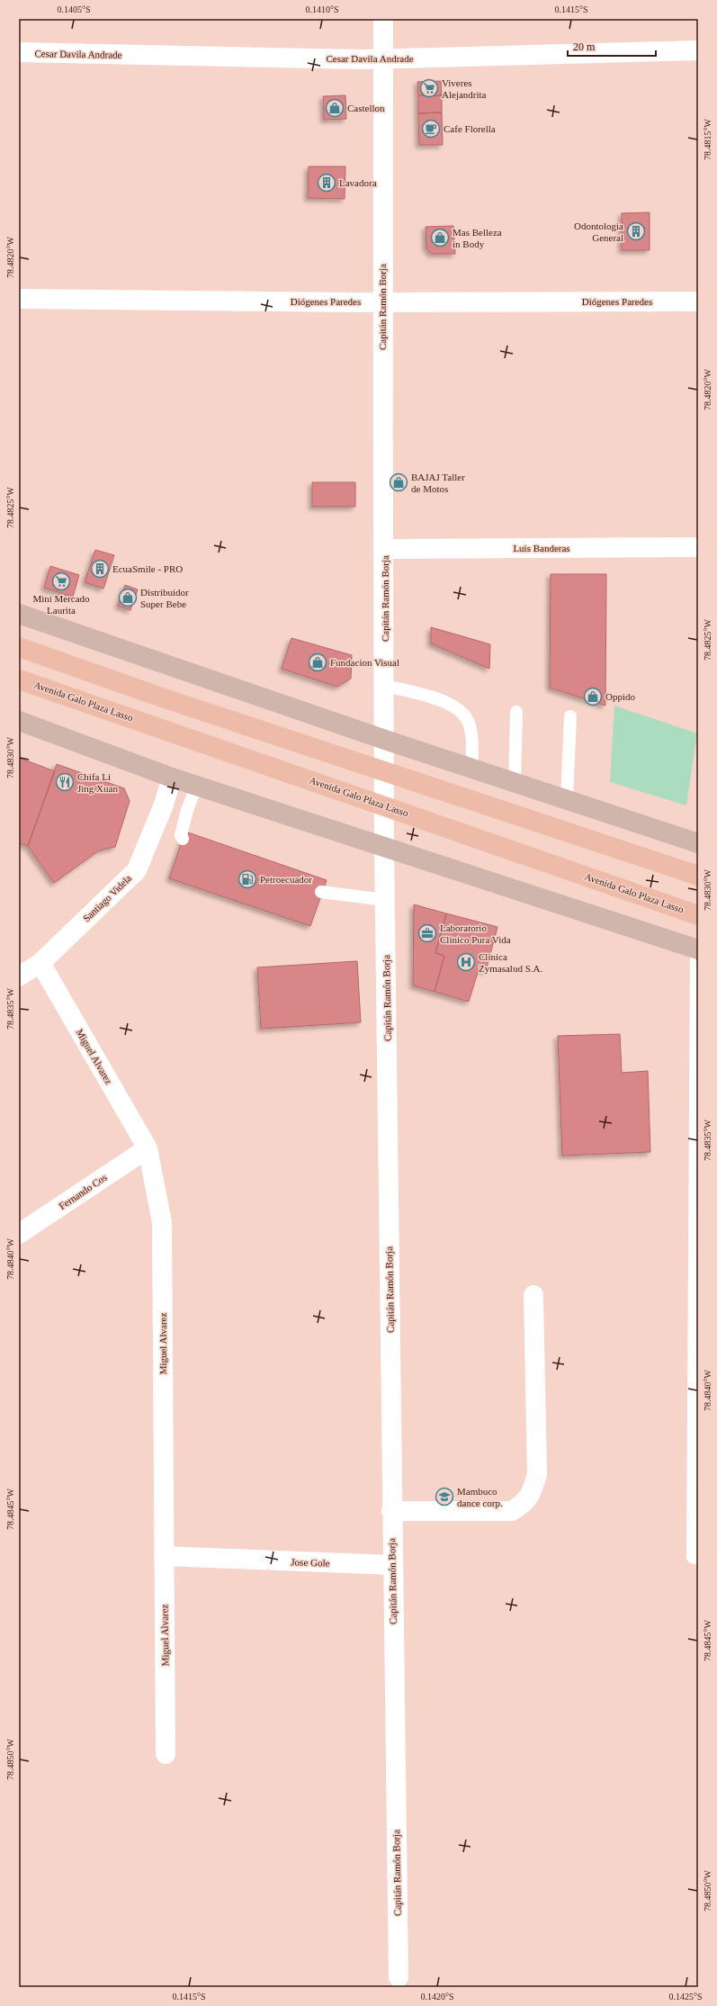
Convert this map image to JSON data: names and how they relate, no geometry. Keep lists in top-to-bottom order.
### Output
{
  "streets": {
    "main road": ["Avenida Galo Plaza Lasso"],
    "street": [
      "Cesar Davila Andrade",
      "Diógenes Paredes",
      "Capitán Ramón Borja",
      "Luis Banderas",
      "Santiago Videla",
      "Miguel Alvarez",
      "Fernando Cos",
      "Jose Gole"
    ]
  },
  "crossings": [
    ["Cesar Davila Andrade", "Capitán Ramón Borja"],
    ["Diógenes Paredes", "Capitán Ramón Borja"],
    ["Capitán Ramón Borja", "Luis Banderas"],
    ["Capitán Ramón Borja", "Avenida Galo Plaza Lasso"],
    ["Capitán Ramón Borja", "Jose Gole"],
    ["Santiago Videla", "Miguel Alvarez"],
    ["Miguel Alvarez", "Fernando Cos"],
    ["Miguel Alvarez", "Jose Gole"]
  ],
  "places": {
    "supermarket": ["Viveres Alejandrita", "Mini Mercado Laurita"],
    "shop": [
      "Castellon",
      "Mas Belleza in Body",
      "BAJAJ Taller de Motos",
      "Distribuidor Super Bebe",
      "Fundacion Visual",
      "Oppido"
    ],
    "cafe": ["Cafe Florella"],
    "building": ["Lavadora", "Odontologia General", "EcuaSmile - PRO"],
    "restaurant": ["Chifa Li Jing Xuan"],
    "fuel station": ["Petroecuador"],
    "office": ["Laboratorio Clinico Pura Vida"],
    "hospital": ["Clínica Zymasalud S.A."],
    "school or university": ["Mambuco dance corp."]
  },
  "scale_bar": "20 m",
  "coordinates": [
    "0.1405°S",
    "0.1410°S",
    "0.1415°S",
    "78.4815°W",
    "78.4820°W",
    "78.4825°W",
    "78.4830°W",
    "78.4835°W",
    "78.4840°W",
    "78.4845°W",
    "78.4850°W",
    "0.1420°S",
    "0.1425°S"
  ]
}
